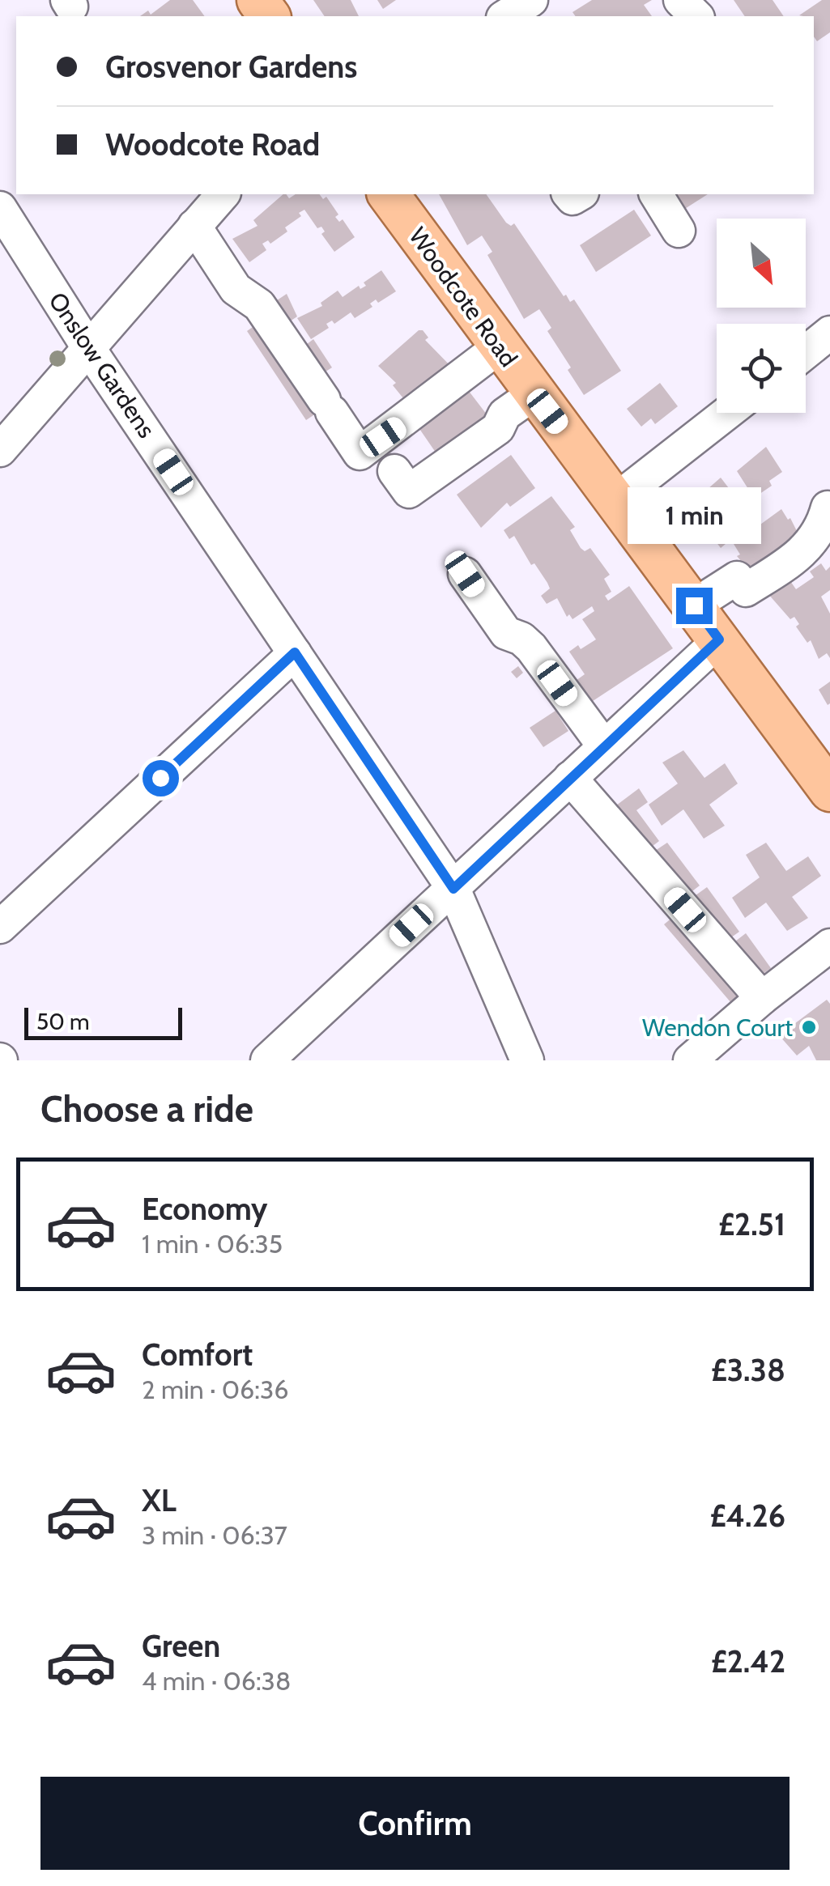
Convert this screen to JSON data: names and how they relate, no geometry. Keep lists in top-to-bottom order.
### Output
{
  "streets": {
    "main road": ["Woodcote Road"],
    "street": ["Onslow Gardens"]
  },
  "places": ["Wendon Court"],
  "scale_bar": "50 m",
  "north": "bottom right",
  "page": {
    "banner": ["Grosvenor Gardens", "Woodcote Road"],
    "bubble": "1 min",
    "scale": "50 m",
    "heading": "Choose a ride",
    "list": [
      {
        "name": "Economy",
        "note": "1 min · 06:35",
        "value": "£2.51"
      },
      {
        "name": "Comfort",
        "note": "2 min · 06:36",
        "value": "£3.38"
      },
      {
        "name": "XL",
        "note": "3 min · 06:37",
        "value": "£4.26"
      },
      {
        "name": "Green",
        "note": "4 min · 06:38",
        "value": "£2.42"
      }
    ],
    "buttons": "Confirm"
  }
}
